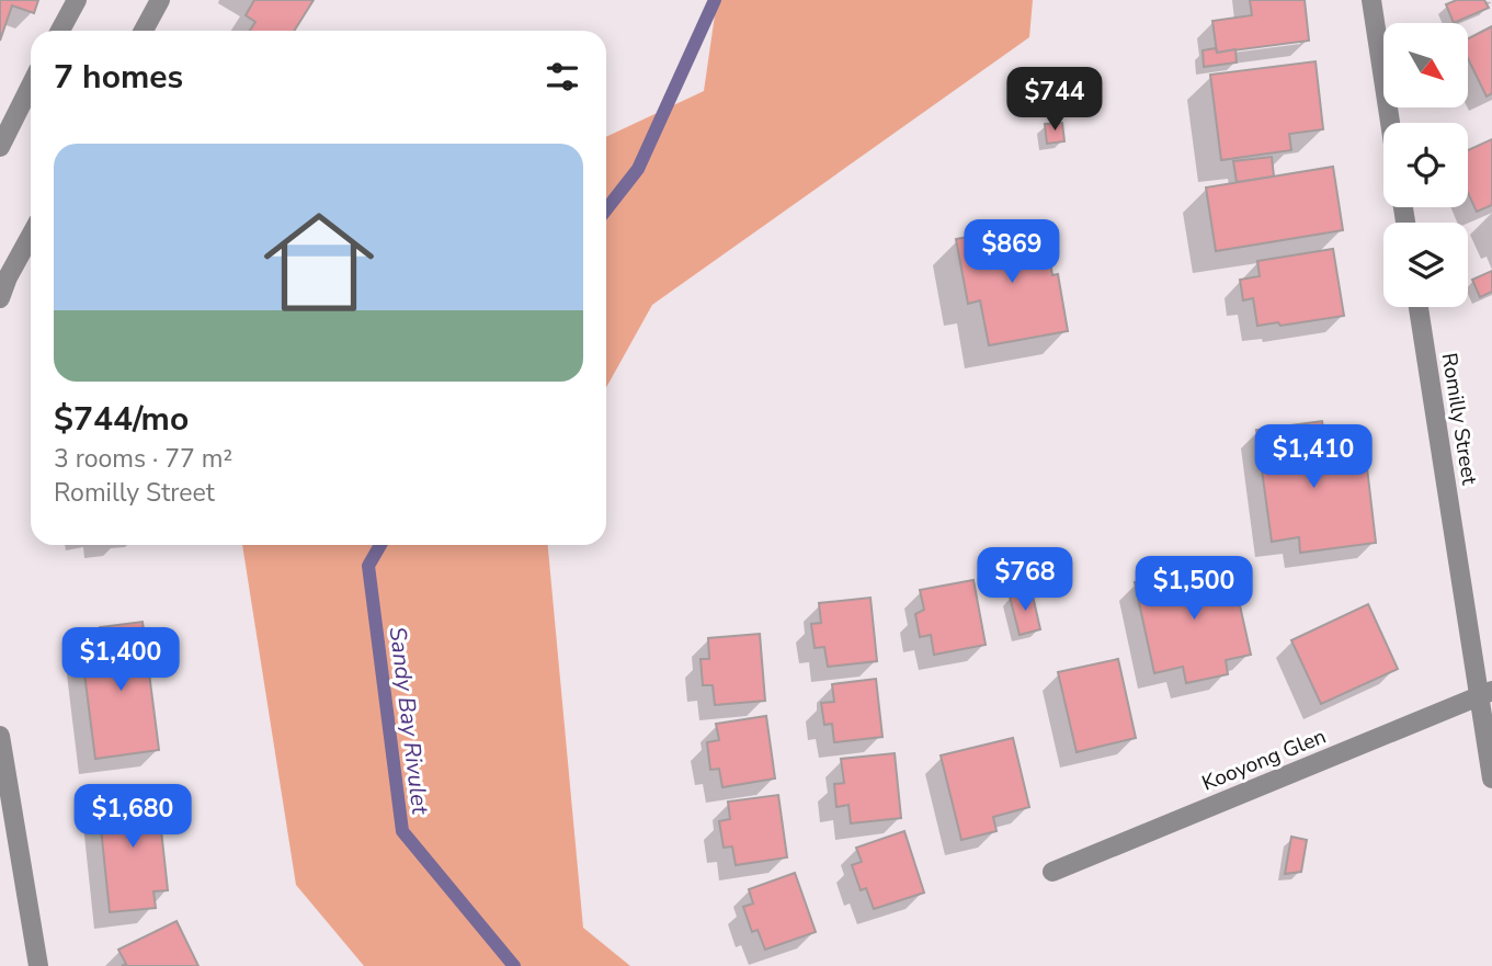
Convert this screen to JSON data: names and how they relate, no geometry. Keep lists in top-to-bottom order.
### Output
{
  "streets": {
    "street": ["Romilly Street", "Kooyong Glen"]
  },
  "crossings": [
    ["Romilly Street", "Kooyong Glen"]
  ],
  "water": ["Sandy Bay Rivulet"],
  "north": "bottom right",
  "page": {
    "heading": "7 homes",
    "price": [
      "$744",
      "$869",
      "$1,410",
      "$768",
      "$1,500",
      "$1,400",
      "$1,680"
    ],
    "list": [
      {
        "name": "$744/mo",
        "note": "3 rooms · 77 m² · Romilly Street"
      }
    ]
  }
}
